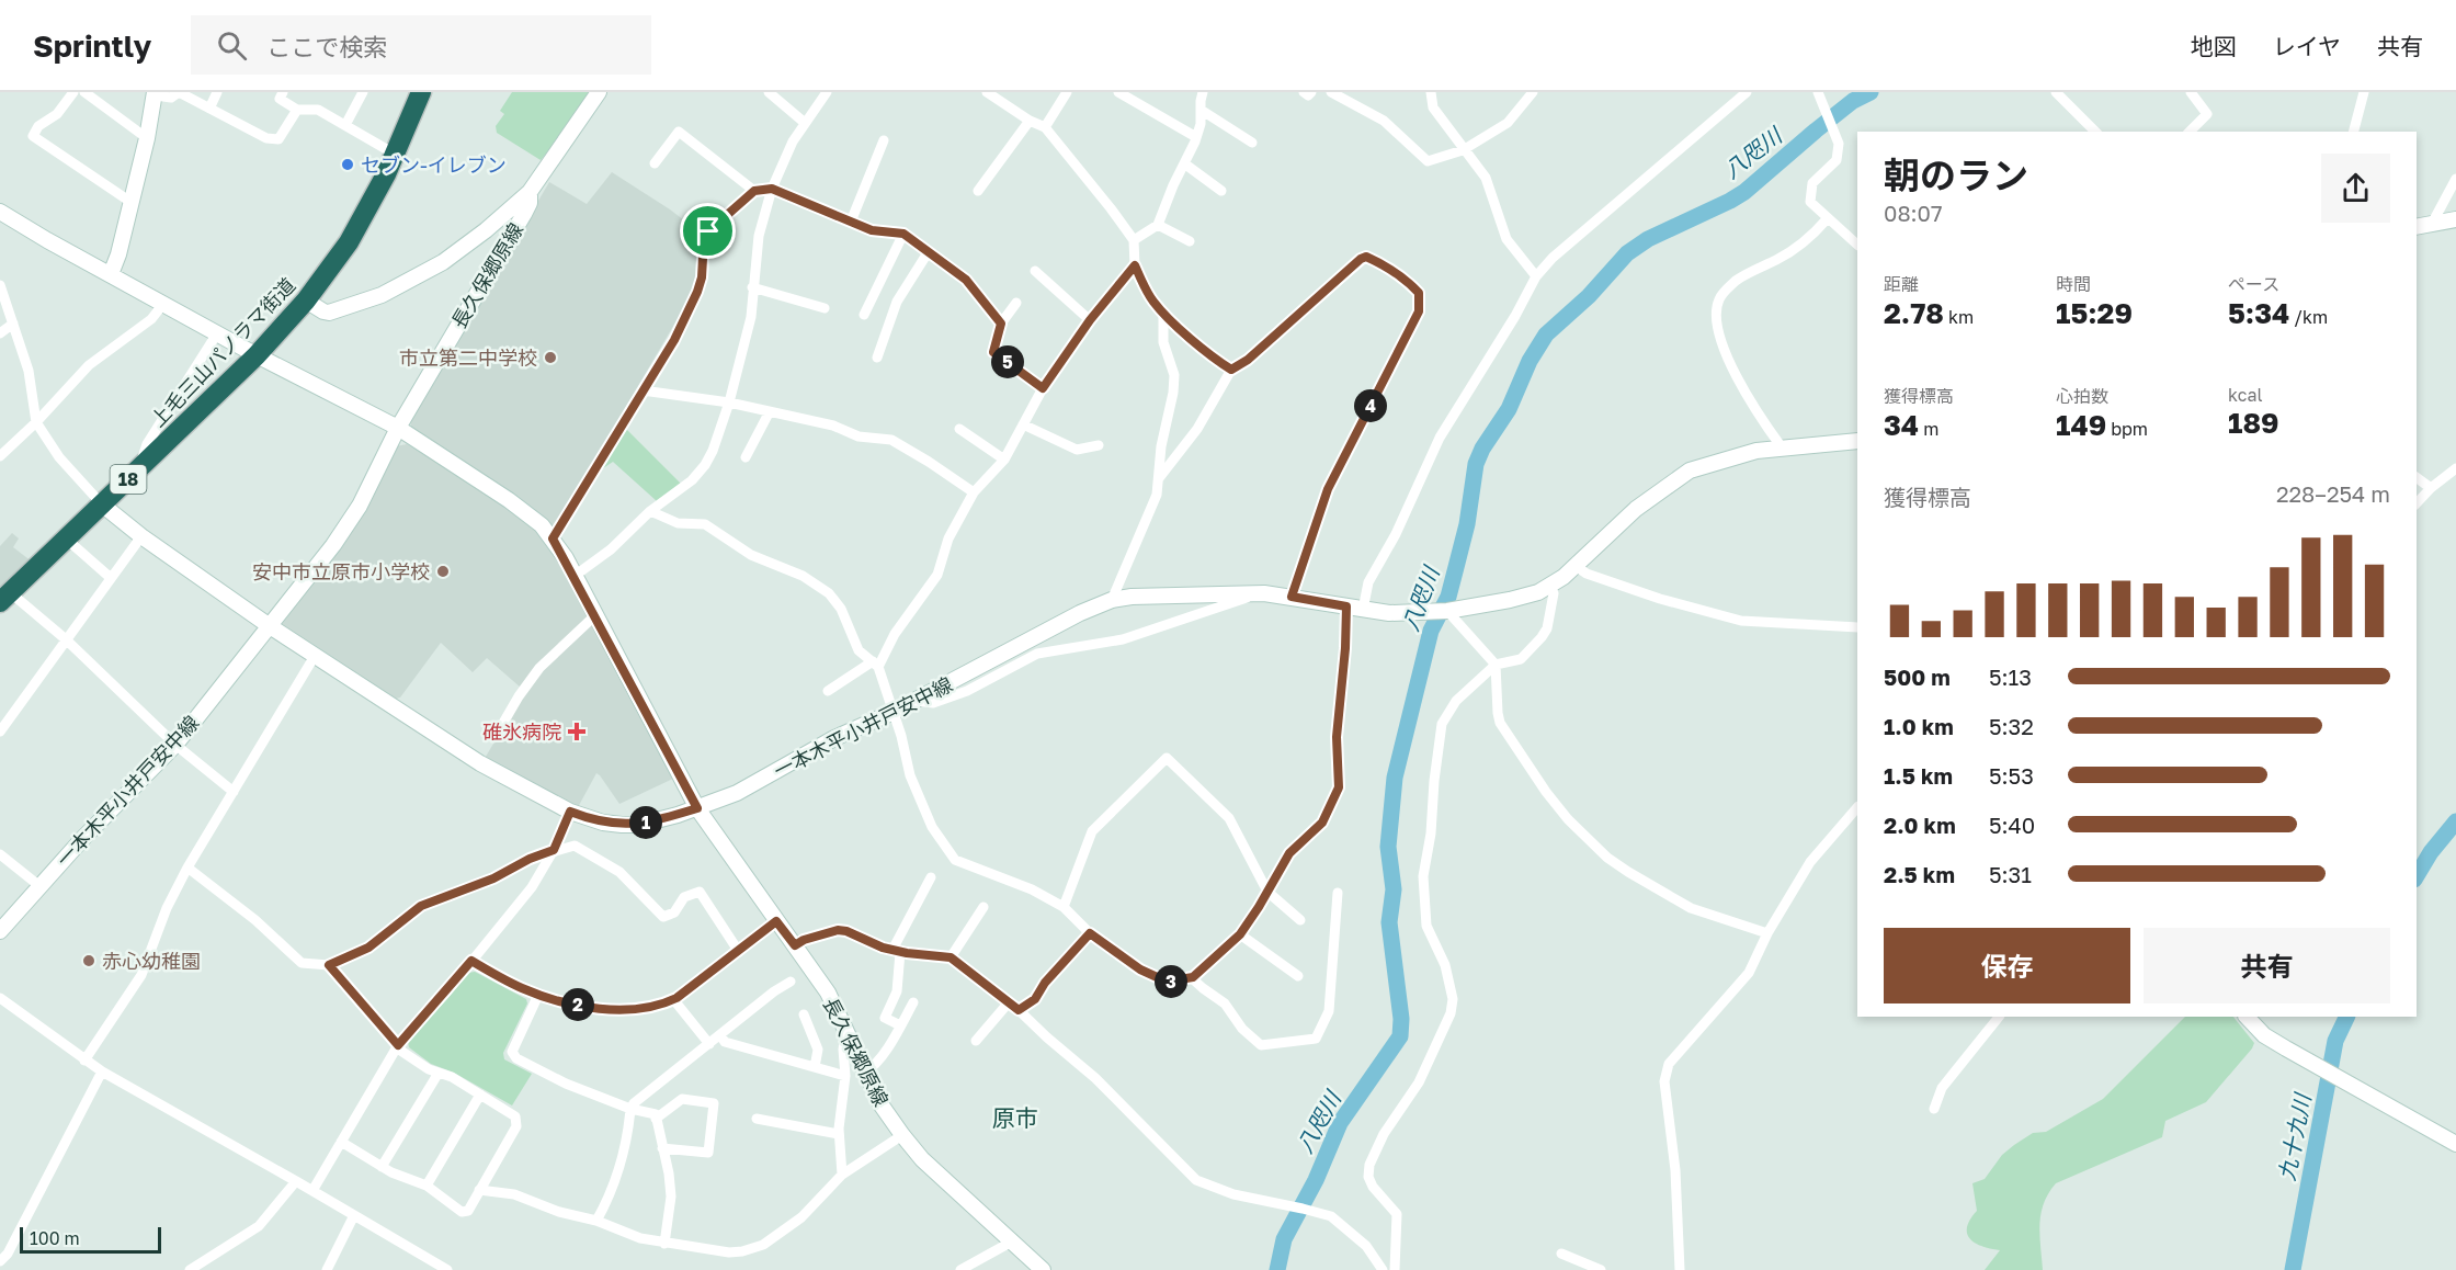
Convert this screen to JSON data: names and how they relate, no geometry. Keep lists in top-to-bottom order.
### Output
{
  "streets": {
    "highway": ["上毛三山パノラマ街道", "18"],
    "main road": ["長久保郷原線", "一本木平小井戸安中線"]
  },
  "crossings": [
    ["長久保郷原線", "上毛三山パノラマ街道"],
    ["長久保郷原線", "一本木平小井戸安中線"]
  ],
  "districts": ["原市"],
  "water": ["八咫川", "九十九川"],
  "places": {
    "other": [
      "セブン-イレブン",
      "市立第二中学校",
      "安中市立原市小学校",
      "赤心幼稚園"
    ],
    "health": ["碓氷病院"]
  },
  "scale_bar": "100 m",
  "page": {
    "header": "Sprintly",
    "search": "ここで検索",
    "nav": ["地図", "レイヤ", "共有"],
    "heading": ["朝のラン", "08:07"],
    "stats": [
      ["距離", "2.78 km"],
      ["時間", "15:29"],
      ["ペース", "5:34 /km"],
      ["獲得標高", "34 m"],
      ["心拍数", "149 bpm"],
      ["kcal", "189"]
    ],
    "pins": [
      "5",
      "4",
      "1",
      "3",
      "2"
    ],
    "chart": ["獲得標高", "228–254 m"],
    "list": [
      {
        "name": "500 m",
        "note": "5:13"
      },
      {
        "name": "1.0 km",
        "note": "5:32"
      },
      {
        "name": "1.5 km",
        "note": "5:53"
      },
      {
        "name": "2.0 km",
        "note": "5:40"
      },
      {
        "name": "2.5 km",
        "note": "5:31"
      }
    ],
    "buttons": ["保存", "共有"],
    "scale": "100 m"
  }
}
